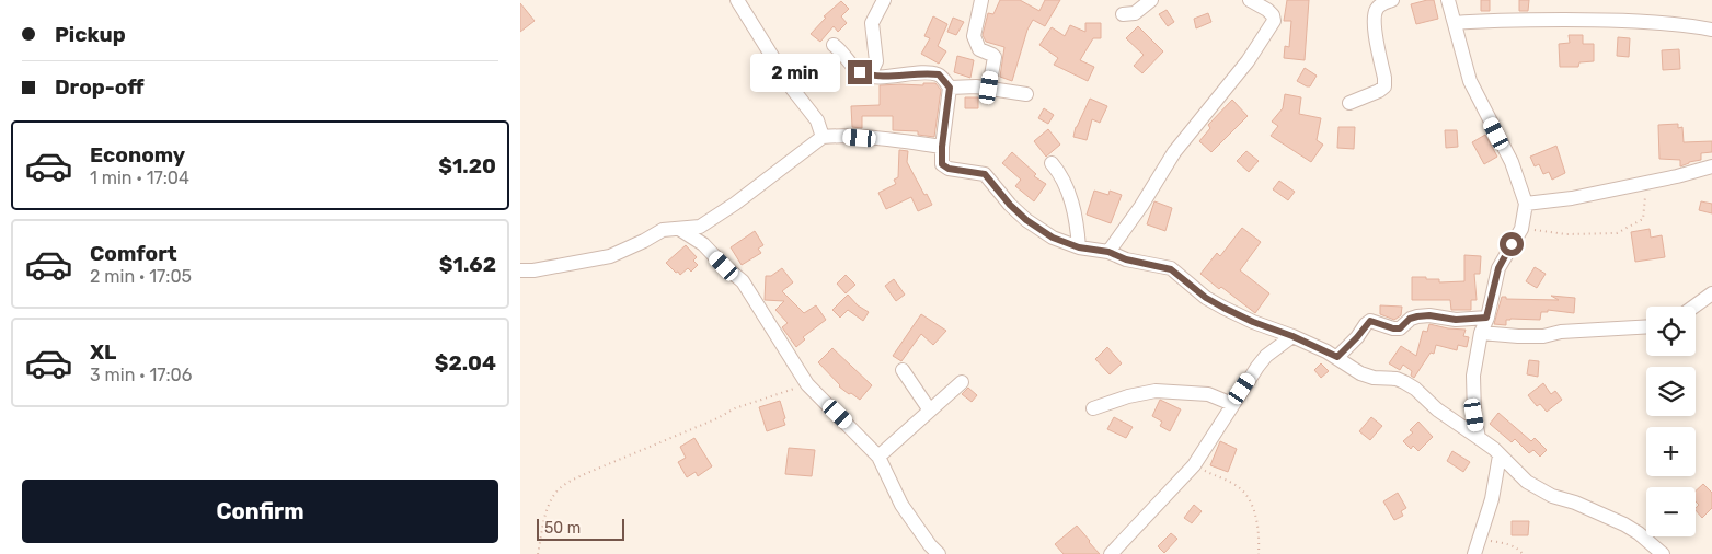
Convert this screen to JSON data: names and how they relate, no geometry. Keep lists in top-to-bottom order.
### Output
{
  "scale_bar": "50 m",
  "page": {
    "banner": ["Pickup", "Drop-off"],
    "bubble": "2 min",
    "list": [
      {
        "name": "Economy",
        "note": "1 min · 17:04",
        "value": "$1.20"
      },
      {
        "name": "Comfort",
        "note": "2 min · 17:05",
        "value": "$1.62"
      },
      {
        "name": "XL",
        "note": "3 min · 17:06",
        "value": "$2.04"
      }
    ],
    "map_buttons": ["+", "−"],
    "buttons": "Confirm",
    "scale": "50 m"
  }
}
